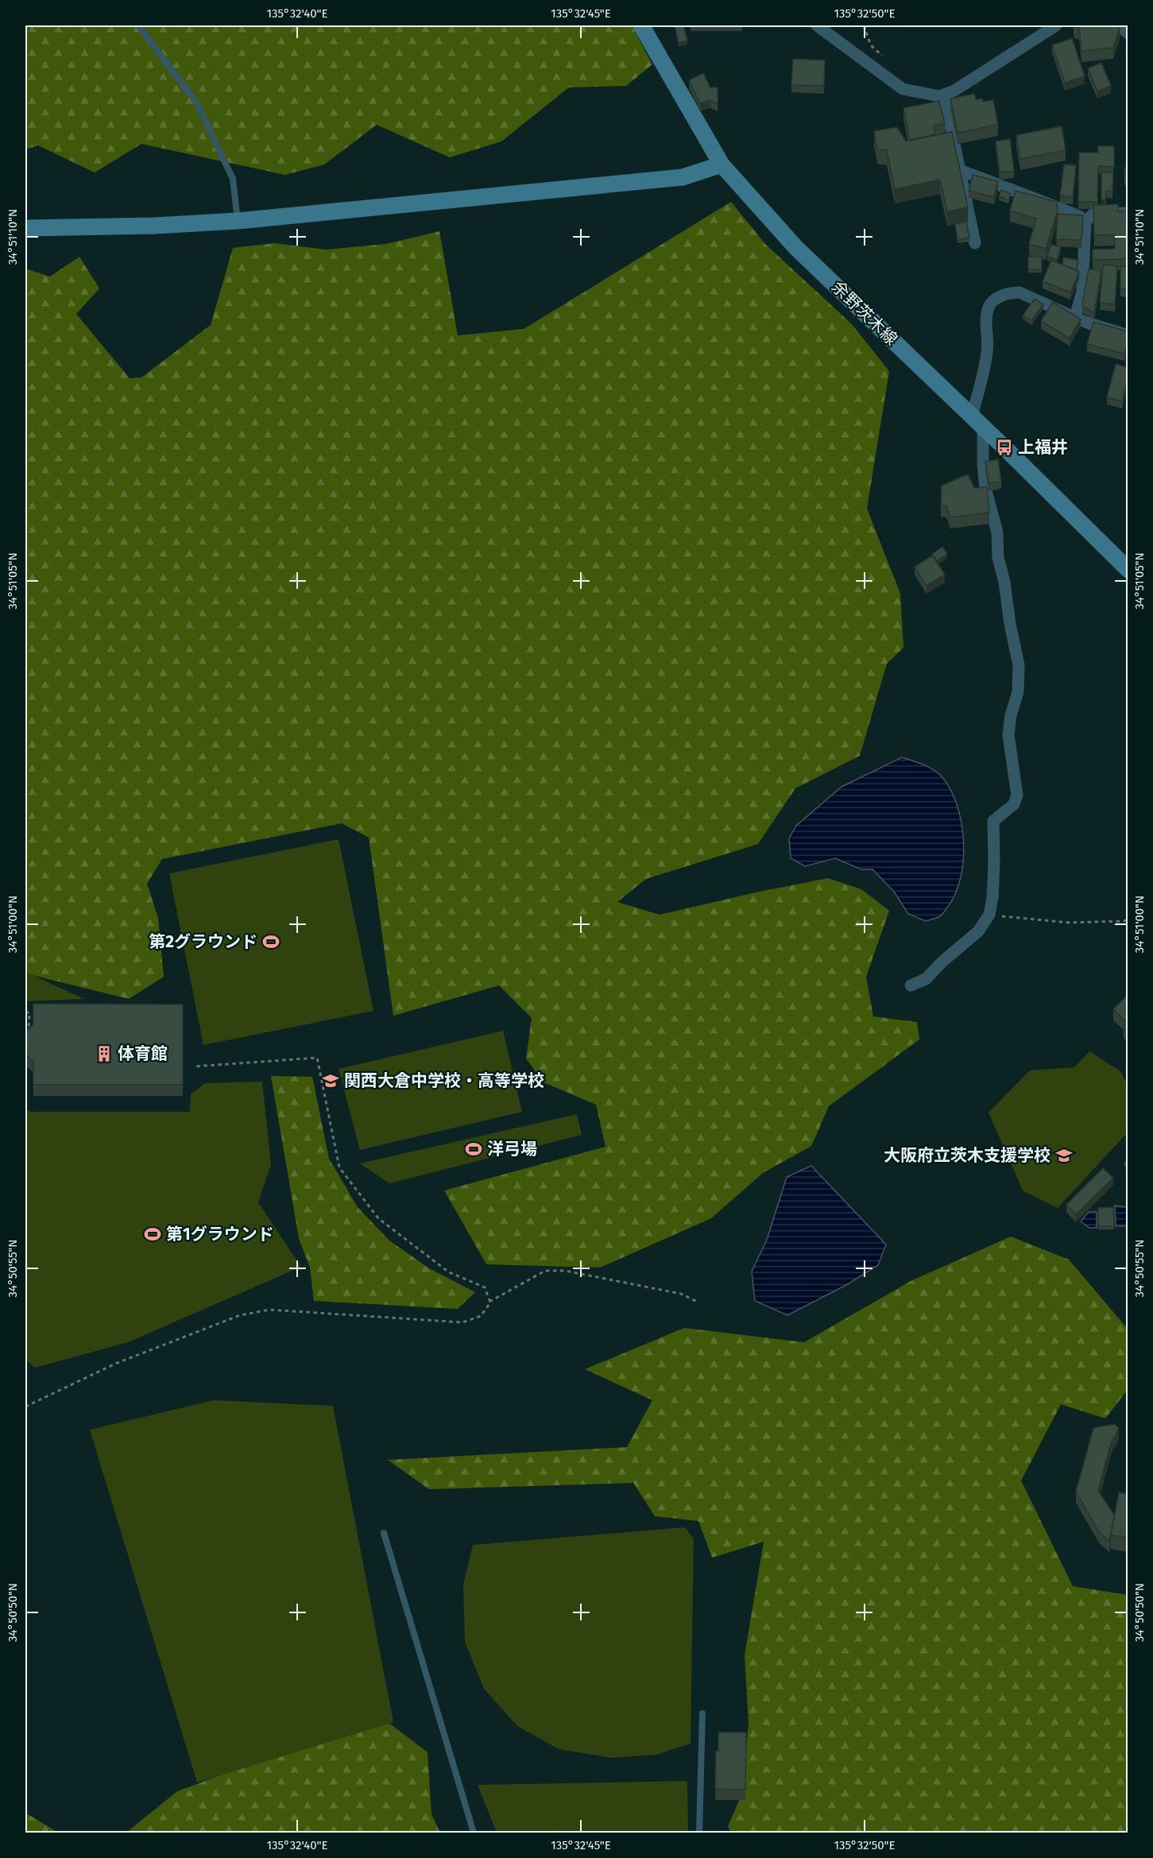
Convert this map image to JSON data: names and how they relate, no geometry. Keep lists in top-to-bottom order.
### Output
{
  "streets": {
    "main road": ["余野茨木線"]
  },
  "places": {
    "bus stop": ["上福井"],
    "sports": ["第2グラウンド", "洋弓場", "第1グラウンド"],
    "building": ["体育館"],
    "school or university": ["関西大倉中学校・高等学校", "大阪府立茨木支援学校"]
  },
  "coordinates": [
    "135°32'40\"E",
    "135°32'45\"E",
    "135°32'50\"E",
    "34°51'10\"N",
    "34°51'05\"N",
    "34°51'00\"N",
    "34°50'55\"N",
    "34°50'50\"N"
  ]
}
